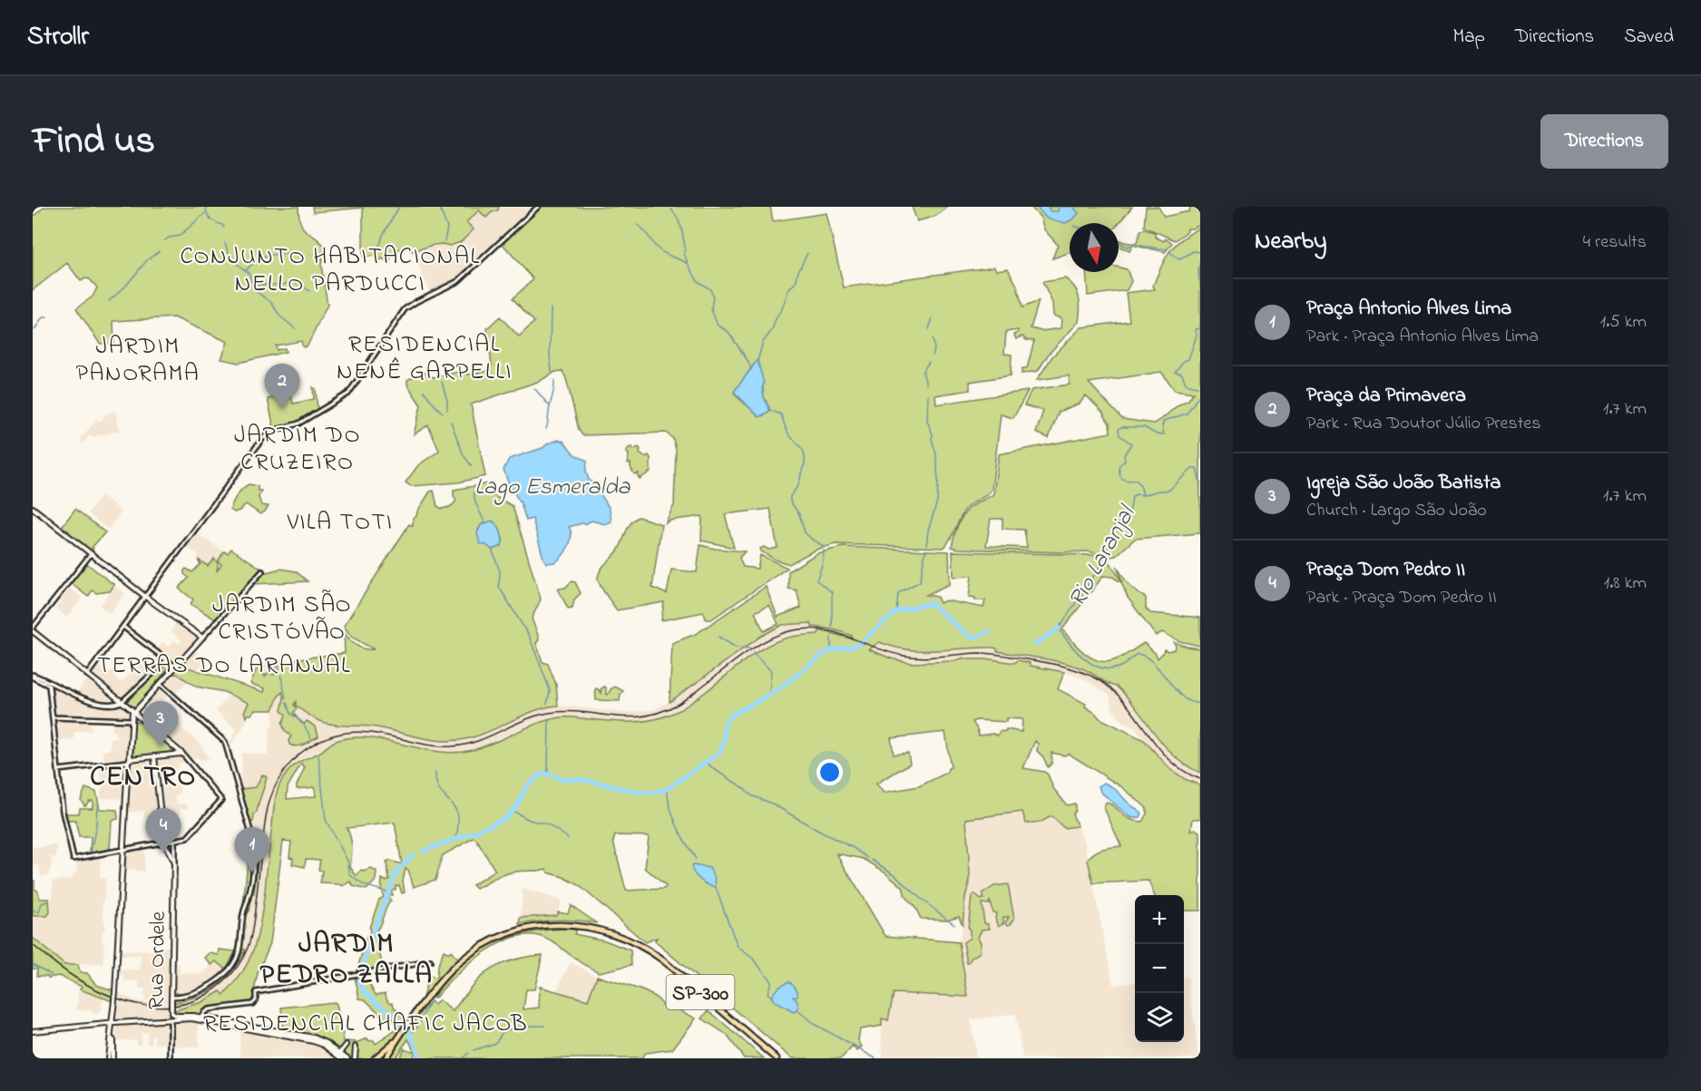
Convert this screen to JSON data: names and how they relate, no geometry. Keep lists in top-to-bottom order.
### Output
{
  "streets": {
    "main road": ["Rua Ordele", "SP-300"]
  },
  "districts": [
    "CONJUNTO HABITACIONAL NELLO PARDUCCI",
    "RESIDENCIAL NENÊ GARPELLI",
    "JARDIM PANORAMA",
    "JARDIM DO CRUZEIRO",
    "VILA TOTI",
    "JARDIM SÃO CRISTÓVÃO",
    "TERRAS DO LARANJAL",
    "CENTRO",
    "JARDIM PEDRO ZALLA",
    "RESIDENCIAL CHAFIC JACOB"
  ],
  "water": ["Lago Esmeralda", "Rio Laranjal"],
  "north": "bottom",
  "page": {
    "header": "Strollr",
    "nav": ["Map", "Directions", "Saved"],
    "title": "Find us",
    "buttons": "Directions",
    "heading": ["Nearby", "4 results"],
    "list": [
      {
        "mark": "1",
        "name": "Praça Antonio Alves Lima",
        "note": "Park · Praça Antonio Alves Lima",
        "value": "1.5 km"
      },
      {
        "mark": "2",
        "name": "Praça da Primavera",
        "note": "Park · Rua Doutor Júlio Prestes",
        "value": "1.7 km"
      },
      {
        "mark": "3",
        "name": "Igreja São João Batista",
        "note": "Church · Largo São João",
        "value": "1.7 km"
      },
      {
        "mark": "4",
        "name": "Praça Dom Pedro II",
        "note": "Park · Praça Dom Pedro II",
        "value": "1.8 km"
      }
    ],
    "pins": [
      "2",
      "3",
      "4",
      "1"
    ],
    "map_buttons": ["+", "−"]
  }
}
